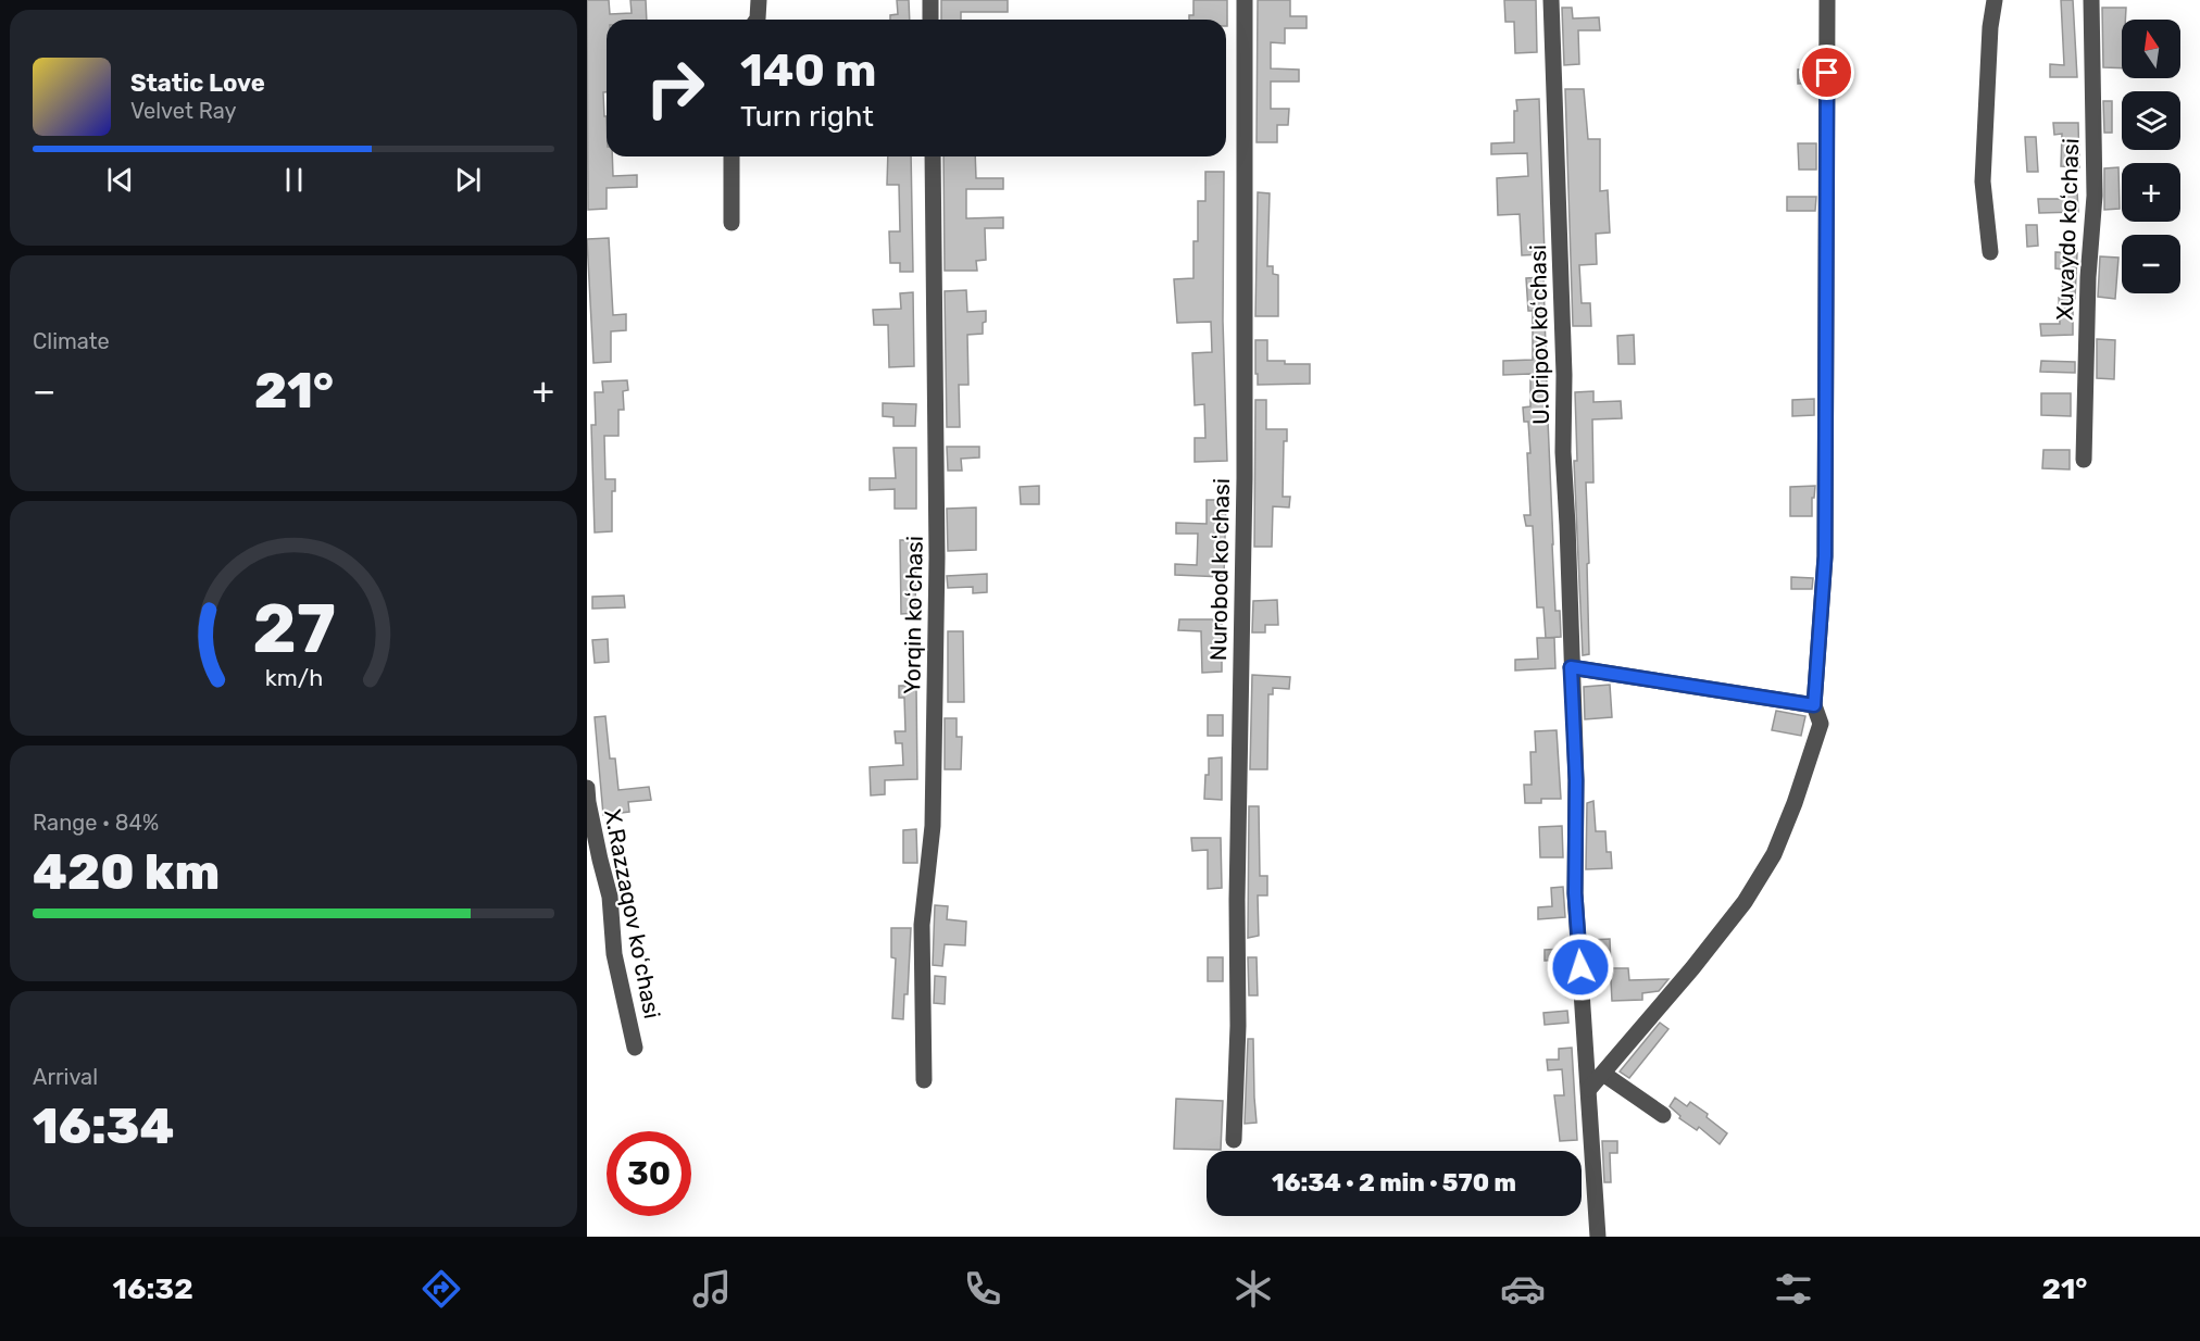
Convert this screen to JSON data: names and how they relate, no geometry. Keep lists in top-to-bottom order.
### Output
{
  "streets": {
    "street": [
      "Xuvaydo koʻchasi",
      "U.Oripov koʻchasi",
      "Nurobod koʻchasi",
      "Yorqin koʻchasi",
      "X.Razzaqov koʻchasi"
    ]
  },
  "north": "top",
  "page": {
    "map_buttons": ["+", "−"],
    "turn": ["140 m", "Turn right"],
    "song": ["Static Love", "Velvet Ray"],
    "tile": [
      "Climate",
      ["Range · 84%", "420 km"],
      ["Arrival", "16:34"]
    ],
    "heat": ["−", "21°", "+"],
    "limit": "30",
    "trip": "16:34 · 2 min · 570 m",
    "tabs": ["16:32", "21°"],
    "gauge": ["27", "km/h"]
  }
}
